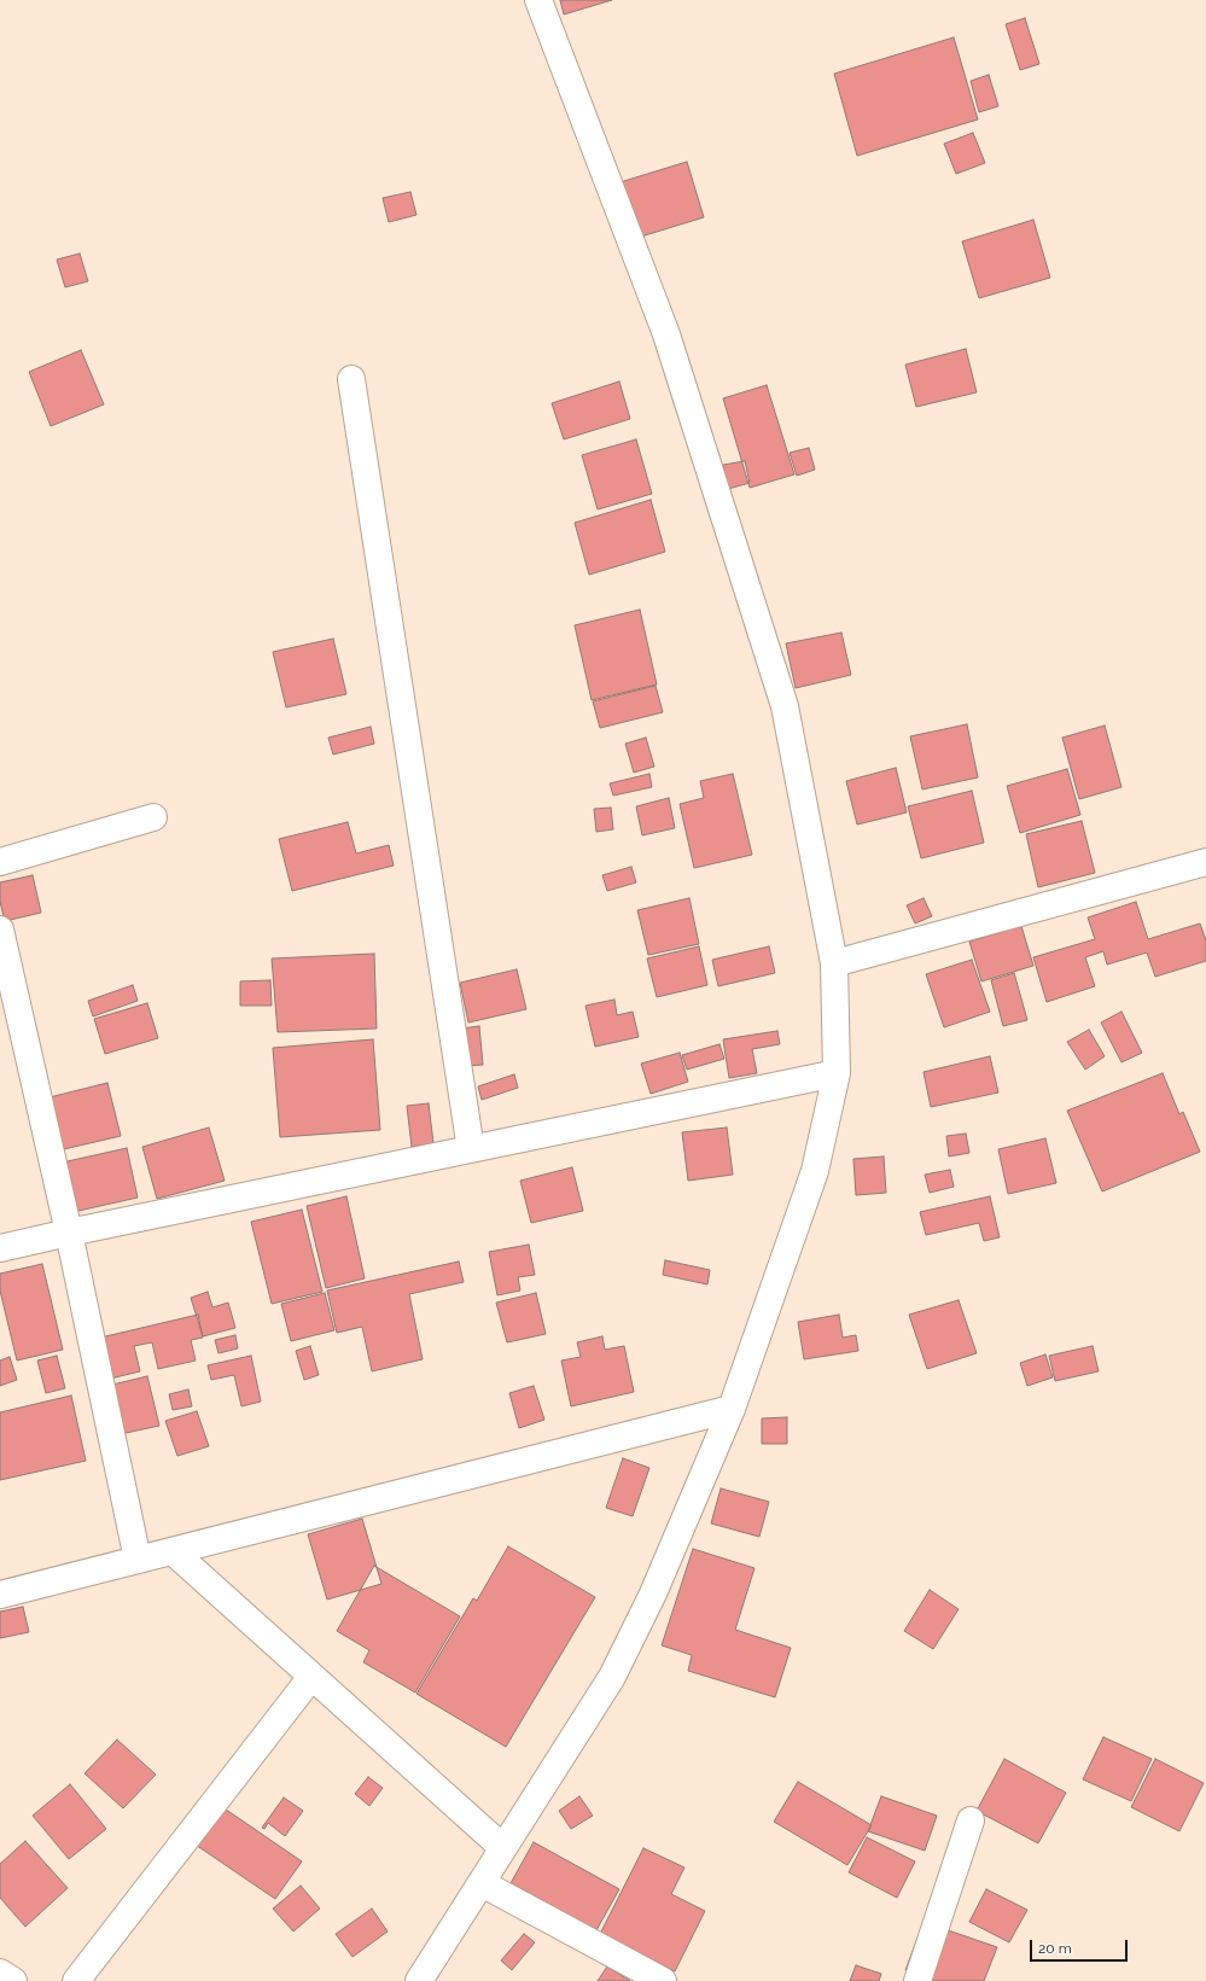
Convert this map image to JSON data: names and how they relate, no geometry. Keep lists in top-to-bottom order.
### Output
{
  "scale_bar": "20 m"
}
